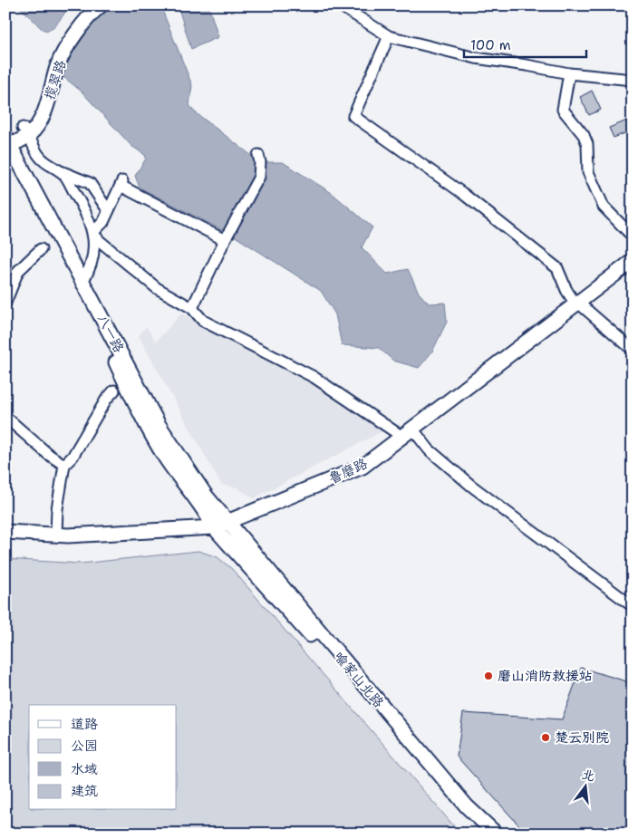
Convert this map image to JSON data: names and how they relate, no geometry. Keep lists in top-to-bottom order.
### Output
{
  "streets": {
    "main road": [
      "揽翠路",
      "八一路",
      "鲁磨路",
      "喻家山北路"
    ]
  },
  "crossings": [
    ["八一路", "鲁磨路"],
    ["八一路", "喻家山北路"],
    ["鲁磨路", "喻家山北路"]
  ],
  "places": ["磨山消防救援站", "楚云别院"],
  "legend": [
    "道路",
    "公园",
    "水域",
    "建筑"
  ],
  "scale_bar": "100 m",
  "north": "top"
}
